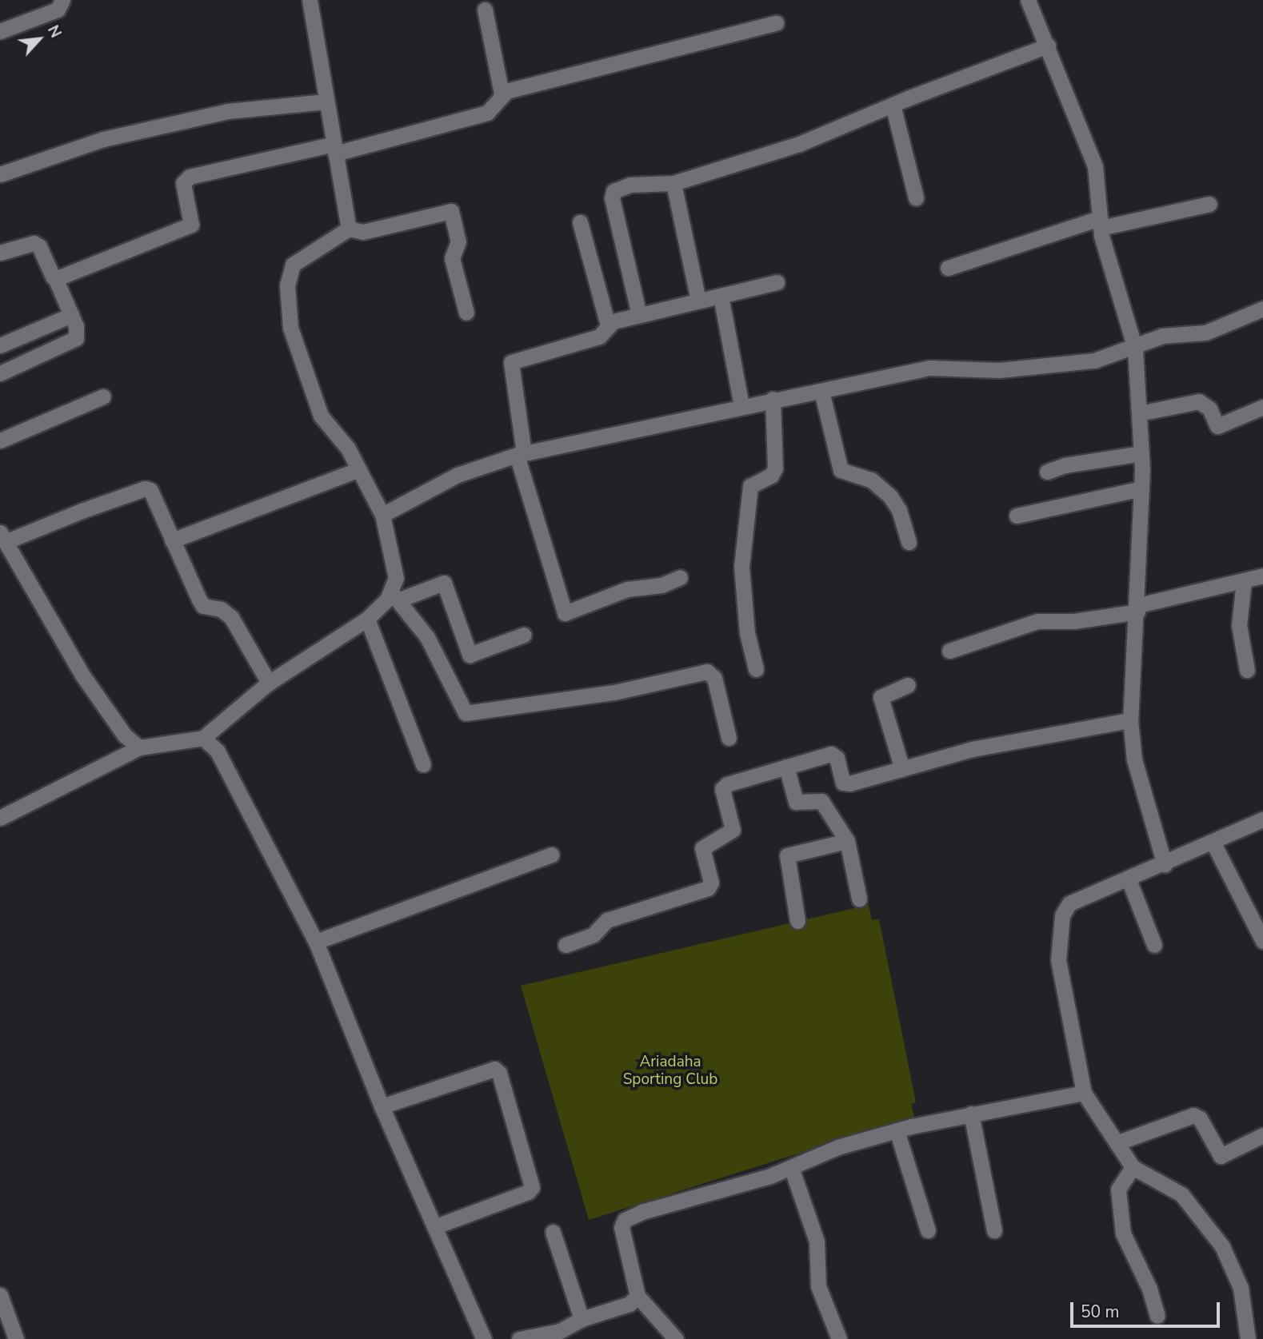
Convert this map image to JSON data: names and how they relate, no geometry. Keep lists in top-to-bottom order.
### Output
{
  "parks": ["Ariadaha Sporting Club"],
  "scale_bar": "50 m",
  "north": "top right"
}
